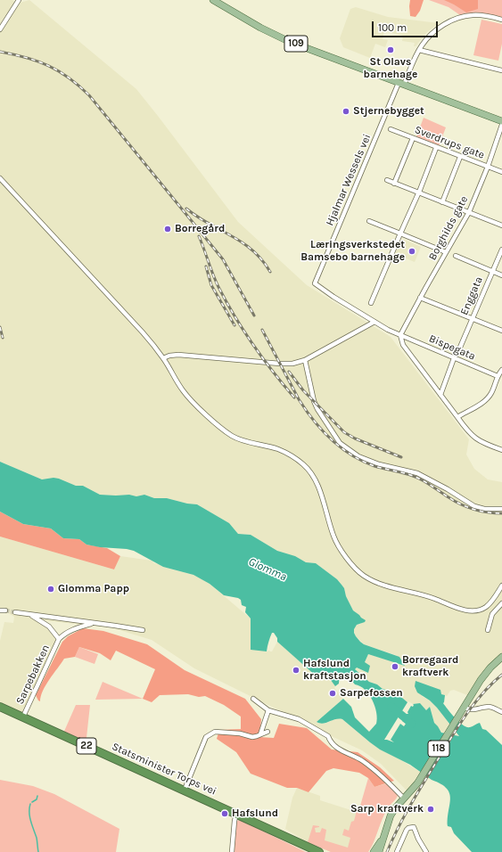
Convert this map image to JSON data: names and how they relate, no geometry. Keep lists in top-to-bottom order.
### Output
{
  "streets": {
    "highway": ["22", "Statsminister Torps vei"],
    "main road": ["109", "118"],
    "street": [
      "Sverdrups gate",
      "Hjalmar Wessels vei",
      "Borghilds gate",
      "Enggata",
      "Bispegata",
      "Sarpebakken"
    ]
  },
  "crossings": [
    ["109", "Hjalmar Wessels vei"],
    ["Sverdrups gate", "Borghilds gate"],
    ["Hjalmar Wessels vei", "Bispegata"],
    ["Borghilds gate", "Bispegata"],
    ["Sarpebakken", "Statsminister Torps vei"]
  ],
  "water": ["Glomma"],
  "places": [
    "St Olavs barnehage",
    "Stjernebygget",
    "Borregård",
    "Læringsverkstedet Bamsebo barnehage",
    "Glomma Papp",
    "Borregaard kraftverk",
    "Hafslund kraftstasjon",
    "Sarpefossen",
    "Sarp kraftverk",
    "Hafslund"
  ],
  "scale_bar": "100 m"
}
